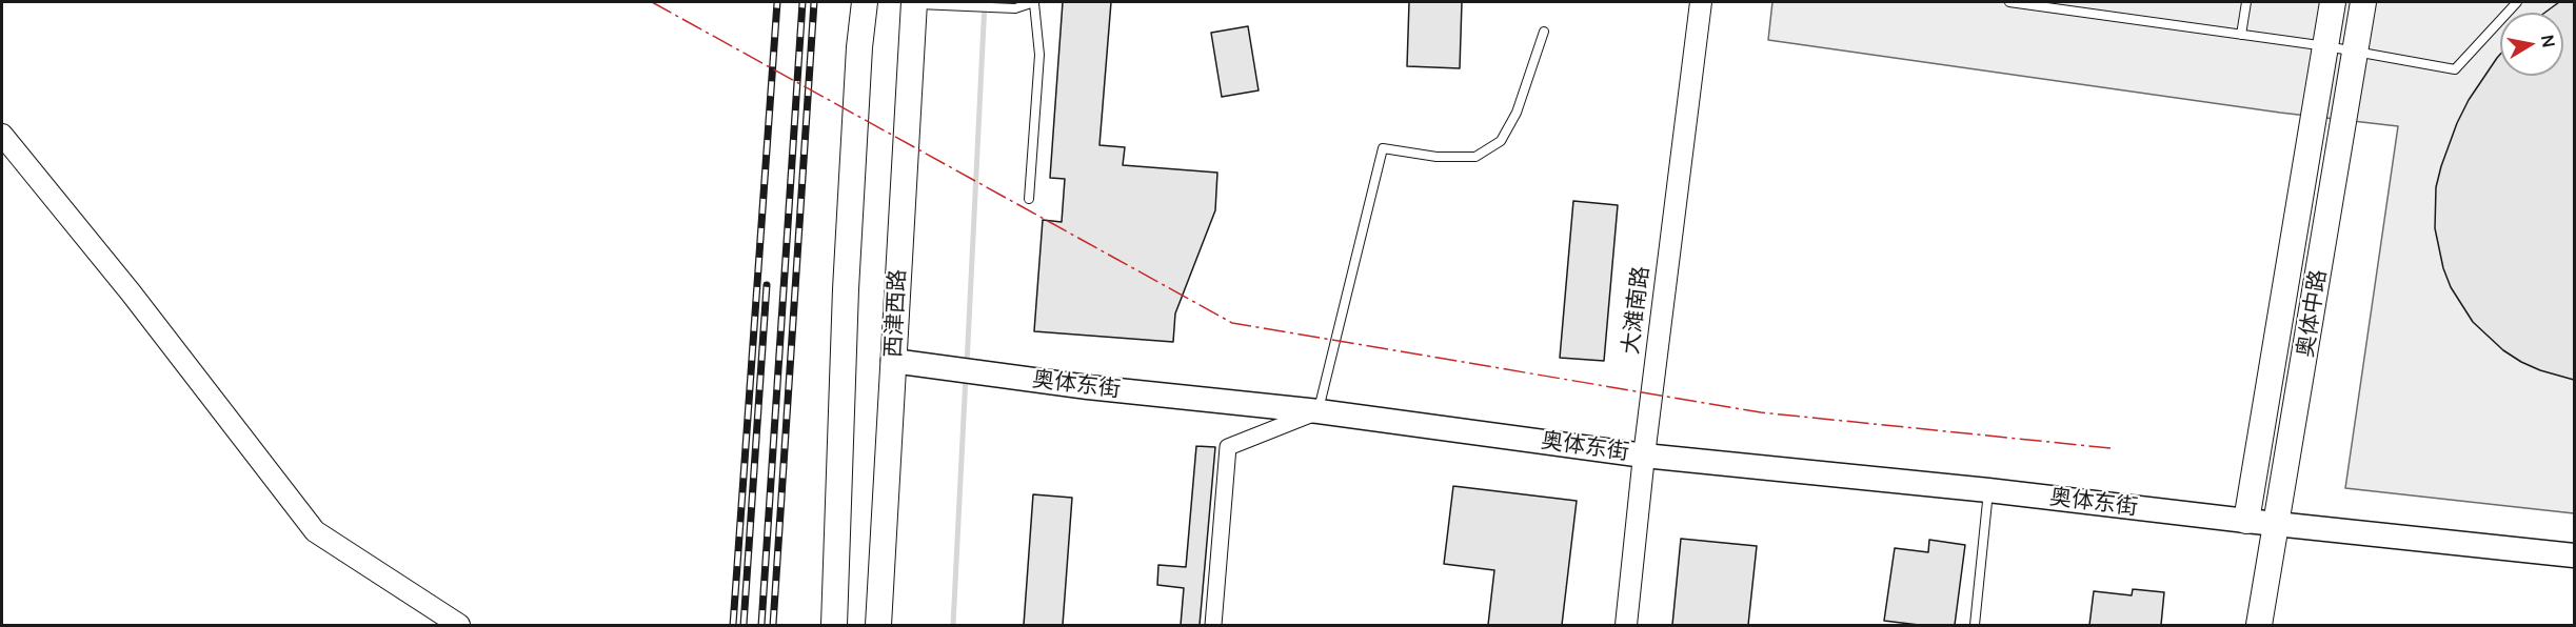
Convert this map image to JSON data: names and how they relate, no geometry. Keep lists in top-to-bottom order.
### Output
{
  "streets": {
    "main road": ["西津西路", "奥体中路", "奥体东街"],
    "street": ["大滩南路"]
  },
  "crossings": [
    ["大滩南路", "奥体东街"],
    ["西津西路", "奥体东街"],
    ["奥体中路", "奥体东街"]
  ],
  "north": "right"
}
